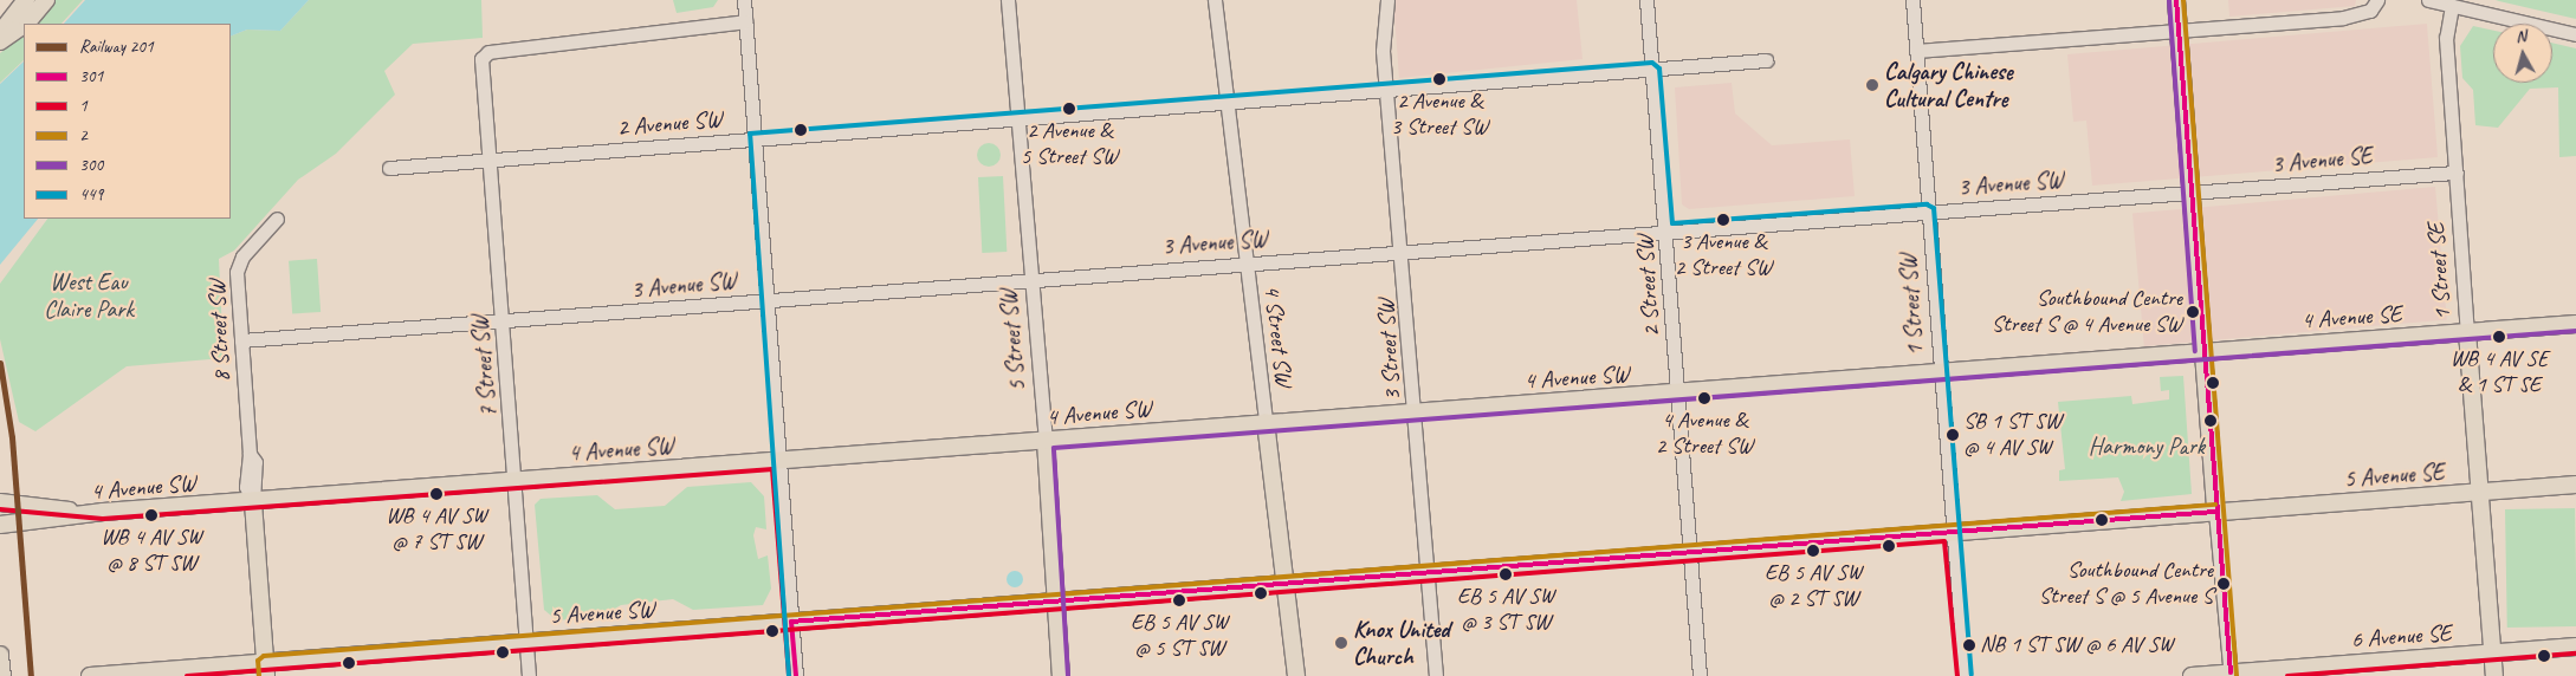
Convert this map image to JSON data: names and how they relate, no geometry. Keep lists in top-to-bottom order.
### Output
{
  "streets": {
    "main road": [
      "1 Street SE",
      "4 Avenue SE",
      "8 Street SW",
      "4 Street SW",
      "5 Street SW",
      "4 Avenue SW",
      "5 Avenue SE",
      "5 Avenue SW",
      "6 Avenue SE"
    ],
    "street": [
      "2 Avenue SW",
      "3 Avenue SE",
      "3 Avenue SW",
      "2 Street SW",
      "1 Street SW",
      "3 Street SW",
      "7 Street SW"
    ]
  },
  "crossings": [
    ["2 Avenue SW", "2 Street SW"],
    ["2 Avenue SW", "4 Street SW"],
    ["2 Avenue SW", "5 Street SW"],
    ["2 Avenue SW", "3 Street SW"],
    ["2 Avenue SW", "7 Street SW"],
    ["3 Avenue SE", "3 Avenue SW"],
    ["3 Avenue SE", "1 Street SE"],
    ["3 Avenue SW", "2 Street SW"],
    ["3 Avenue SW", "1 Street SW"],
    ["3 Avenue SW", "8 Street SW"],
    ["3 Avenue SW", "4 Street SW"],
    ["3 Avenue SW", "5 Street SW"],
    ["3 Avenue SW", "3 Street SW"],
    ["3 Avenue SW", "7 Street SW"],
    ["1 Street SE", "4 Avenue SE"],
    ["1 Street SE", "5 Avenue SE"],
    ["1 Street SE", "6 Avenue SE"],
    ["2 Street SW", "4 Avenue SW"],
    ["2 Street SW", "5 Avenue SW"],
    ["1 Street SW", "4 Avenue SW"],
    ["1 Street SW", "5 Avenue SW"],
    ["4 Avenue SE", "4 Avenue SW"],
    ["8 Street SW", "4 Avenue SW"],
    ["8 Street SW", "5 Avenue SW"],
    ["4 Street SW", "4 Avenue SW"],
    ["4 Street SW", "5 Avenue SW"],
    ["5 Street SW", "4 Avenue SW"],
    ["5 Street SW", "5 Avenue SW"],
    ["3 Street SW", "4 Avenue SW"],
    ["3 Street SW", "5 Avenue SW"],
    ["7 Street SW", "4 Avenue SW"],
    ["7 Street SW", "5 Avenue SW"],
    ["5 Avenue SE", "5 Avenue SW"]
  ],
  "parks": ["West Eau Claire Park", "Harmony Park"],
  "places": [
    "2 Avenue & 3 Street SW",
    "Calgary Chinese Cultural Centre",
    "2 Avenue & 5 Street SW",
    "3 Avenue & 2 Street SW",
    "Southbound Centre Street S @ 4 Avenue SW",
    "WB 4 AV SE & 1 ST SE",
    "4 Avenue & 2 Street SW",
    "SB 1 ST SW @ 4 AV SW",
    "WB 4 AV SW @ 7 ST SW",
    "WB 4 AV SW @ 8 ST SW",
    "EB 5 AV SW @ 2 ST SW",
    "EB 5 AV SW @ 3 ST SW",
    "Southbound Centre Street S @ 5 Avenue S",
    "EB 5 AV SW @ 5 ST SW",
    "Knox United Church",
    "NB 1 ST SW @ 6 AV SW"
  ],
  "lines": [
    "transit line 301",
    "transit line 2",
    "transit line 300",
    "transit line 449",
    "rail line 201",
    "transit line 1"
  ],
  "legend": [
    "Railway 201",
    "301",
    "1",
    "2",
    "300",
    "449"
  ],
  "north": "top"
}
